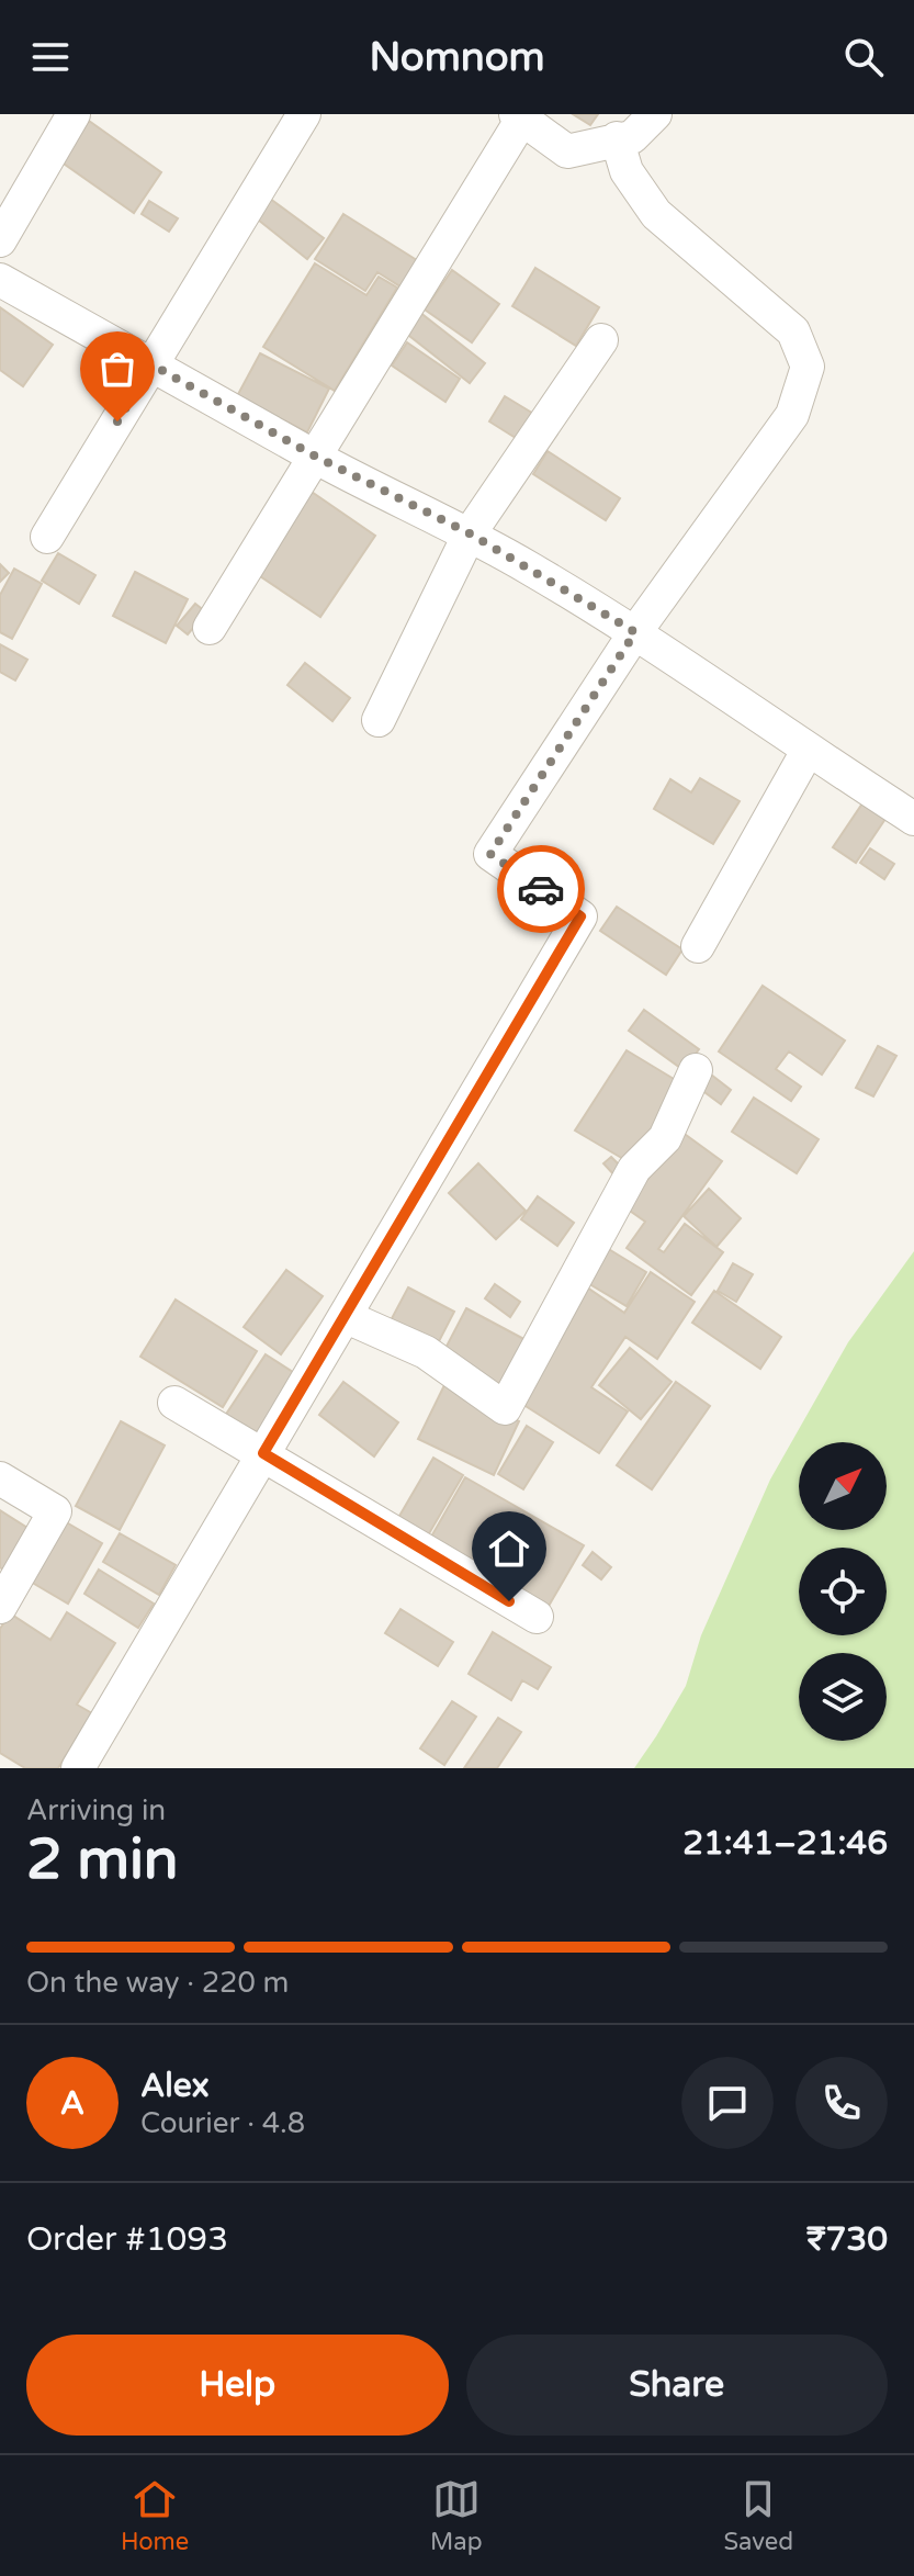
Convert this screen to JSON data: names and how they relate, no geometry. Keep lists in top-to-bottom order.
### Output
{
  "north": "top right",
  "page": {
    "header": "Nomnom",
    "heading": ["2 min", "Arriving in", "21:41–21:46"],
    "panel": [
      "Alex",
      "Courier · 4.8",
      "Order #1093",
      "₹730"
    ],
    "bar": "On the way · 220 m",
    "round": "A",
    "buttons": ["Help", "Share"],
    "tabs": ["Home", "Map", "Saved"]
  }
}
